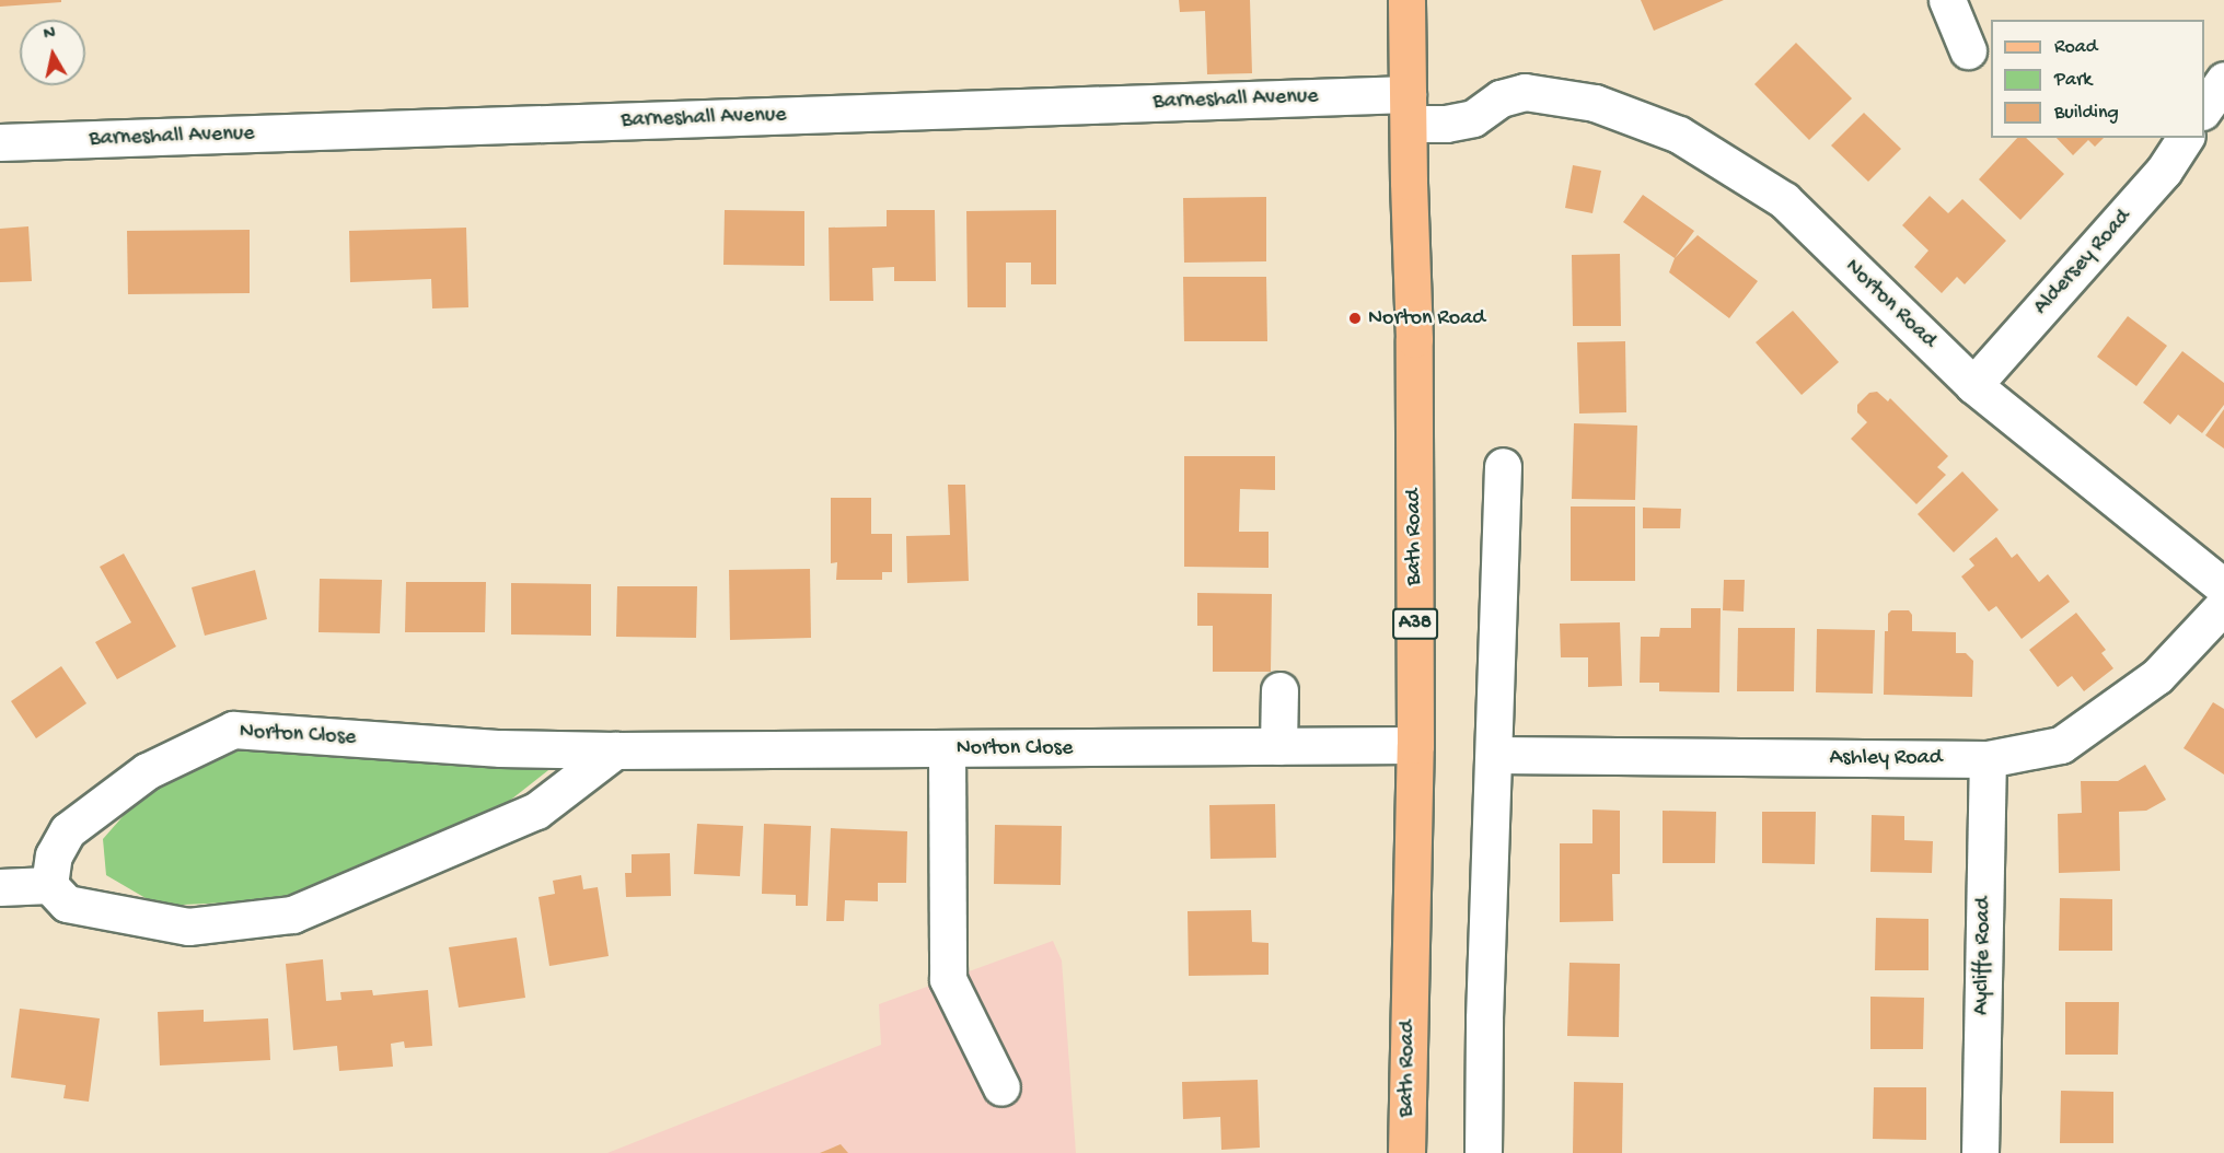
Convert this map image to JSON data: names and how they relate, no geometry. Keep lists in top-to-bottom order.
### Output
{
  "streets": {
    "main road": ["Bath Road", "A38"],
    "street": [
      "Barneshall Avenue",
      "Aldersey Road",
      "Norton Road",
      "Norton Close",
      "Ashley Road",
      "Aycliffe Road"
    ]
  },
  "crossings": [
    ["Barneshall Avenue", "Norton Road"],
    ["Barneshall Avenue", "Bath Road"],
    ["Aldersey Road", "Norton Road"],
    ["Norton Road", "Bath Road"],
    ["Bath Road", "Norton Close"],
    ["Ashley Road", "Aycliffe Road"]
  ],
  "places": ["Norton Road"],
  "legend": ["Road", "Park", "Building"],
  "north": "top"
}
